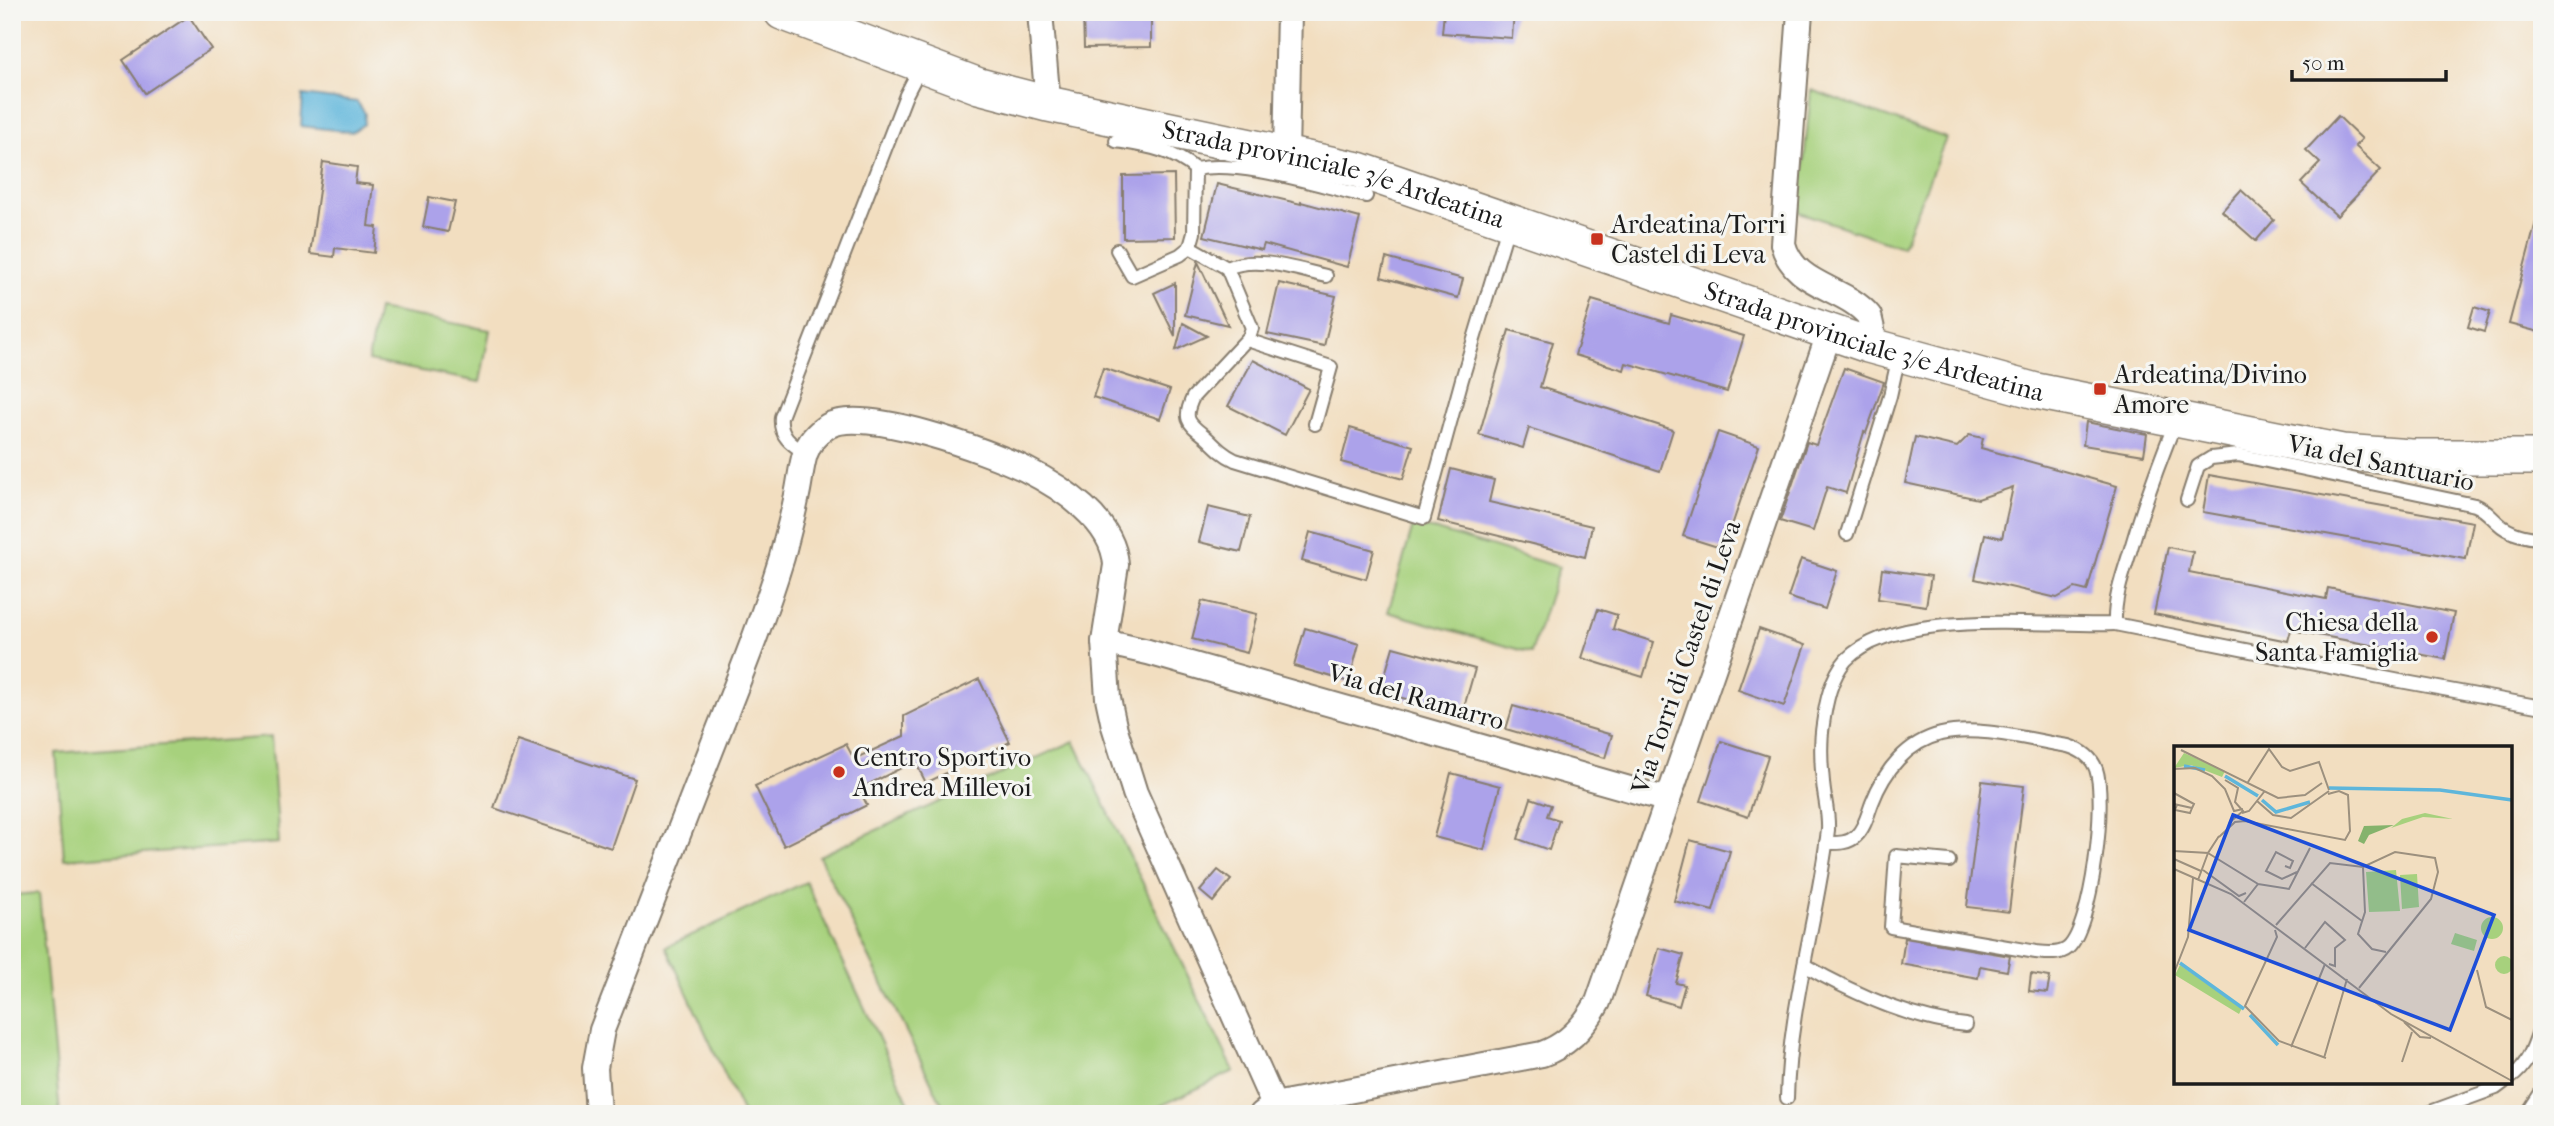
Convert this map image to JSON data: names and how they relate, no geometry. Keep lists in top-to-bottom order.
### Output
{
  "streets": {
    "main road": ["Strada provinciale 3/e Ardeatina"],
    "street": ["Via Torri di Castel di Leva", "Via del Ramarro"],
    "lane": ["Via del Santuario"]
  },
  "crossings": [
    ["Strada provinciale 3/e Ardeatina", "Via Torri di Castel di Leva"],
    ["Via Torri di Castel di Leva", "Via del Ramarro"]
  ],
  "places": {
    "transit": ["Ardeatina/Torri Castel di Leva", "Ardeatina/Divino Amore"],
    "other": ["Chiesa della Santa Famiglia", "Centro Sportivo Andrea Millevoi"]
  },
  "scale_bar": "50 m"
}
